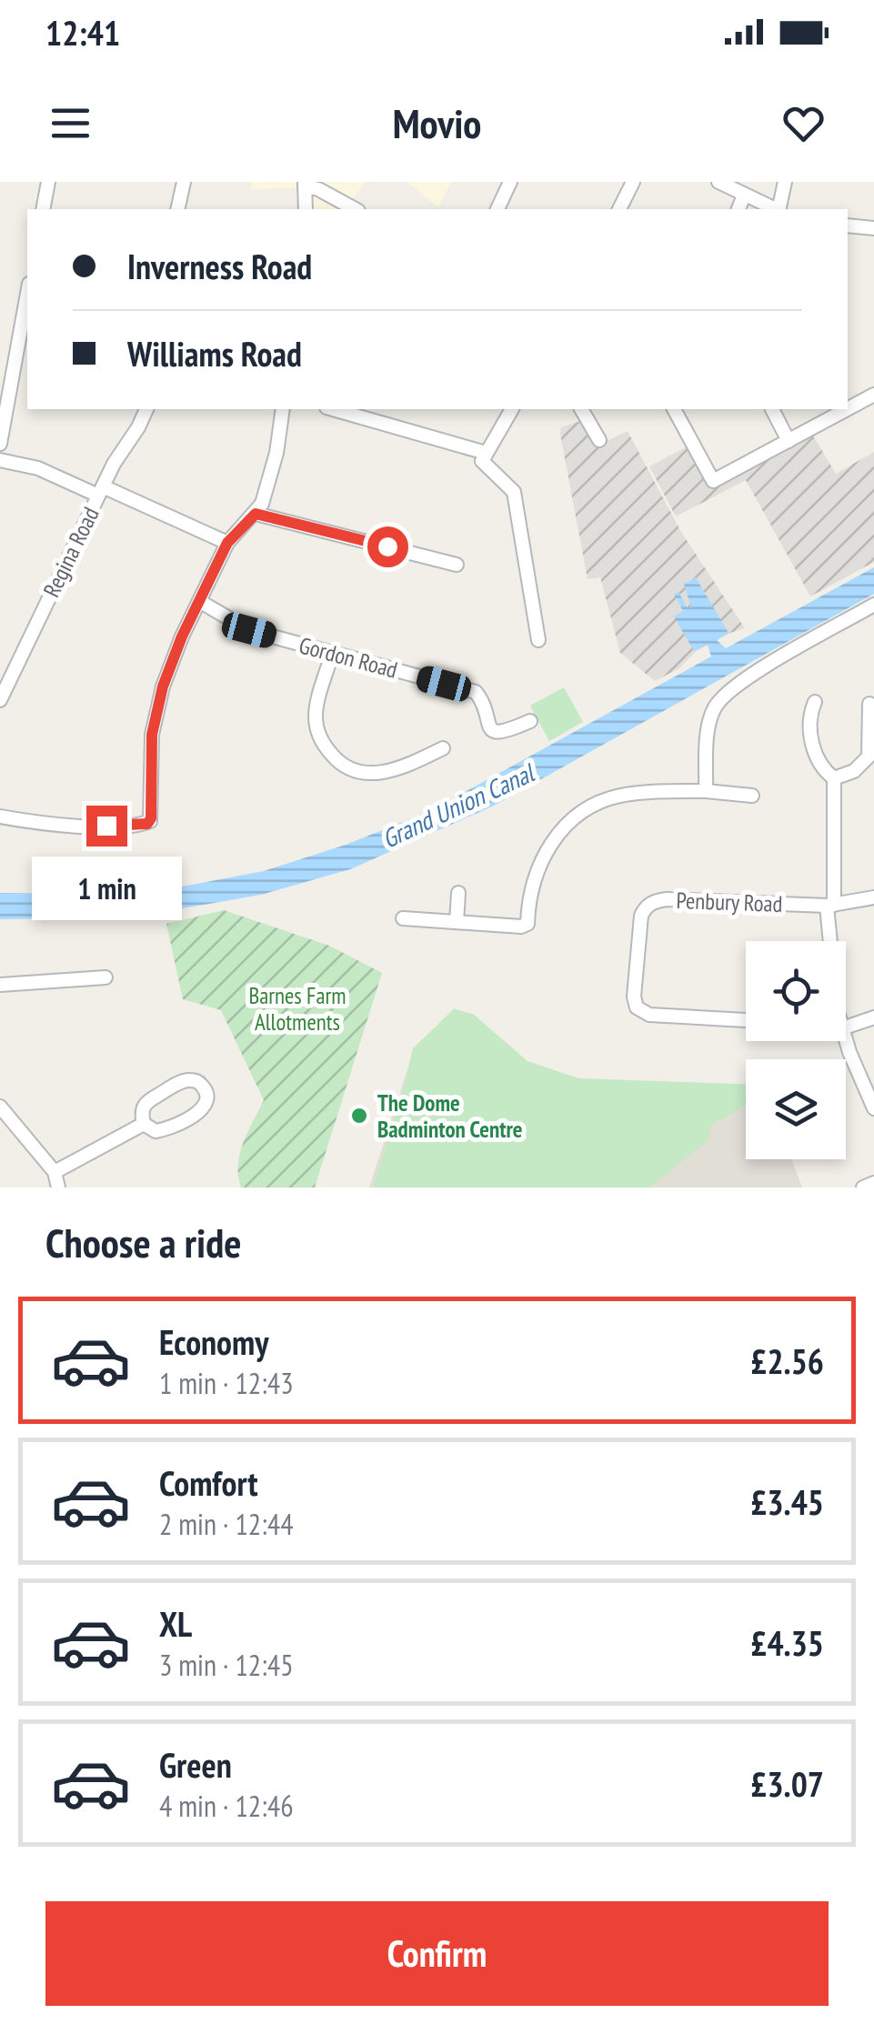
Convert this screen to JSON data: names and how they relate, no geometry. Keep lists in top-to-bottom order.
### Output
{
  "streets": {
    "street": ["Regina Road", "Gordon Road", "Penbury Road"]
  },
  "water": ["Grand Union Canal"],
  "parks": ["Barnes Farm Allotments"],
  "places": ["The Dome Badminton Centre"],
  "page": {
    "status": "12:41",
    "header": "Movio",
    "banner": ["Inverness Road", "Williams Road"],
    "bubble": "1 min",
    "heading": "Choose a ride",
    "list": [
      {
        "name": "Economy",
        "note": "1 min · 12:43",
        "value": "£2.56"
      },
      {
        "name": "Comfort",
        "note": "2 min · 12:44",
        "value": "£3.45"
      },
      {
        "name": "XL",
        "note": "3 min · 12:45",
        "value": "£4.35"
      },
      {
        "name": "Green",
        "note": "4 min · 12:46",
        "value": "£3.07"
      }
    ],
    "buttons": "Confirm"
  }
}
